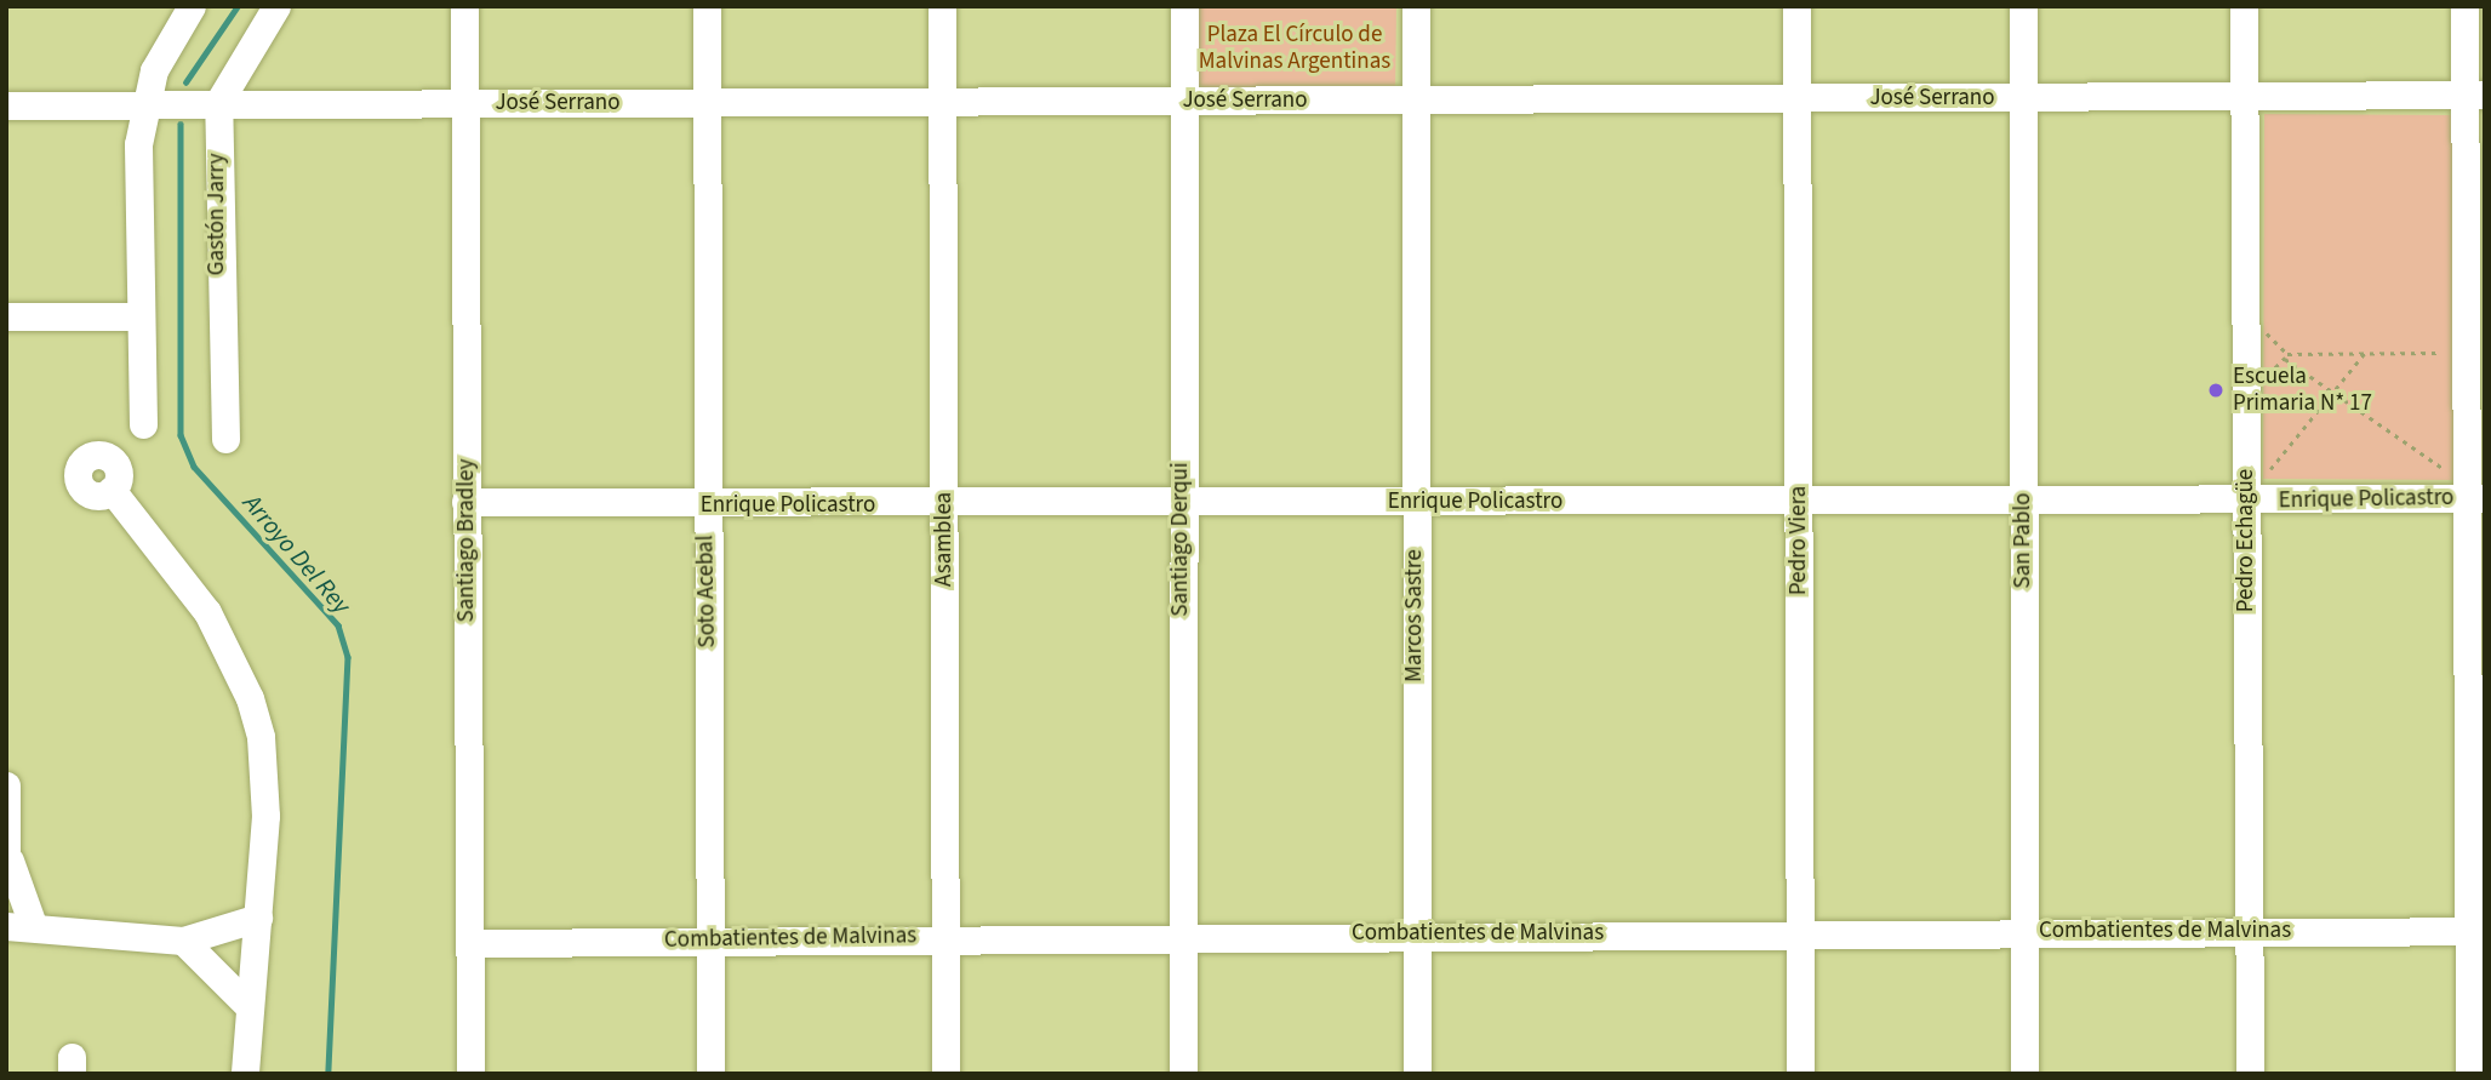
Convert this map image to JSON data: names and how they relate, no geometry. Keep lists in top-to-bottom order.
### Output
{
  "streets": {
    "street": [
      "José Serrano",
      "Gastón Jarry",
      "Enrique Policastro",
      "Asamblea",
      "Santiago Derqui",
      "Santiago Bradley",
      "Pedro Viera",
      "San Pablo",
      "Pedro Echagüe",
      "Soto Acebal",
      "Marcos Sastre",
      "Combatientes de Malvinas"
    ]
  },
  "crossings": [
    ["José Serrano", "Gastón Jarry"],
    ["José Serrano", "Asamblea"],
    ["José Serrano", "Santiago Derqui"],
    ["José Serrano", "Santiago Bradley"],
    ["José Serrano", "Pedro Viera"],
    ["José Serrano", "San Pablo"],
    ["José Serrano", "Pedro Echagüe"],
    ["José Serrano", "Soto Acebal"],
    ["José Serrano", "Marcos Sastre"],
    ["Enrique Policastro", "Asamblea"],
    ["Enrique Policastro", "Santiago Derqui"],
    ["Enrique Policastro", "Santiago Bradley"],
    ["Enrique Policastro", "Pedro Viera"],
    ["Enrique Policastro", "San Pablo"],
    ["Enrique Policastro", "Pedro Echagüe"],
    ["Enrique Policastro", "Soto Acebal"],
    ["Enrique Policastro", "Marcos Sastre"],
    ["Asamblea", "Combatientes de Malvinas"],
    ["Santiago Derqui", "Combatientes de Malvinas"],
    ["Santiago Bradley", "Combatientes de Malvinas"],
    ["Pedro Viera", "Combatientes de Malvinas"],
    ["San Pablo", "Combatientes de Malvinas"],
    ["Pedro Echagüe", "Combatientes de Malvinas"],
    ["Soto Acebal", "Combatientes de Malvinas"],
    ["Marcos Sastre", "Combatientes de Malvinas"]
  ],
  "water": ["Arroyo Del Rey"],
  "parks": ["Plaza El Círculo de Malvinas Argentinas"],
  "places": ["Escuela Primaria N* 17"]
}
